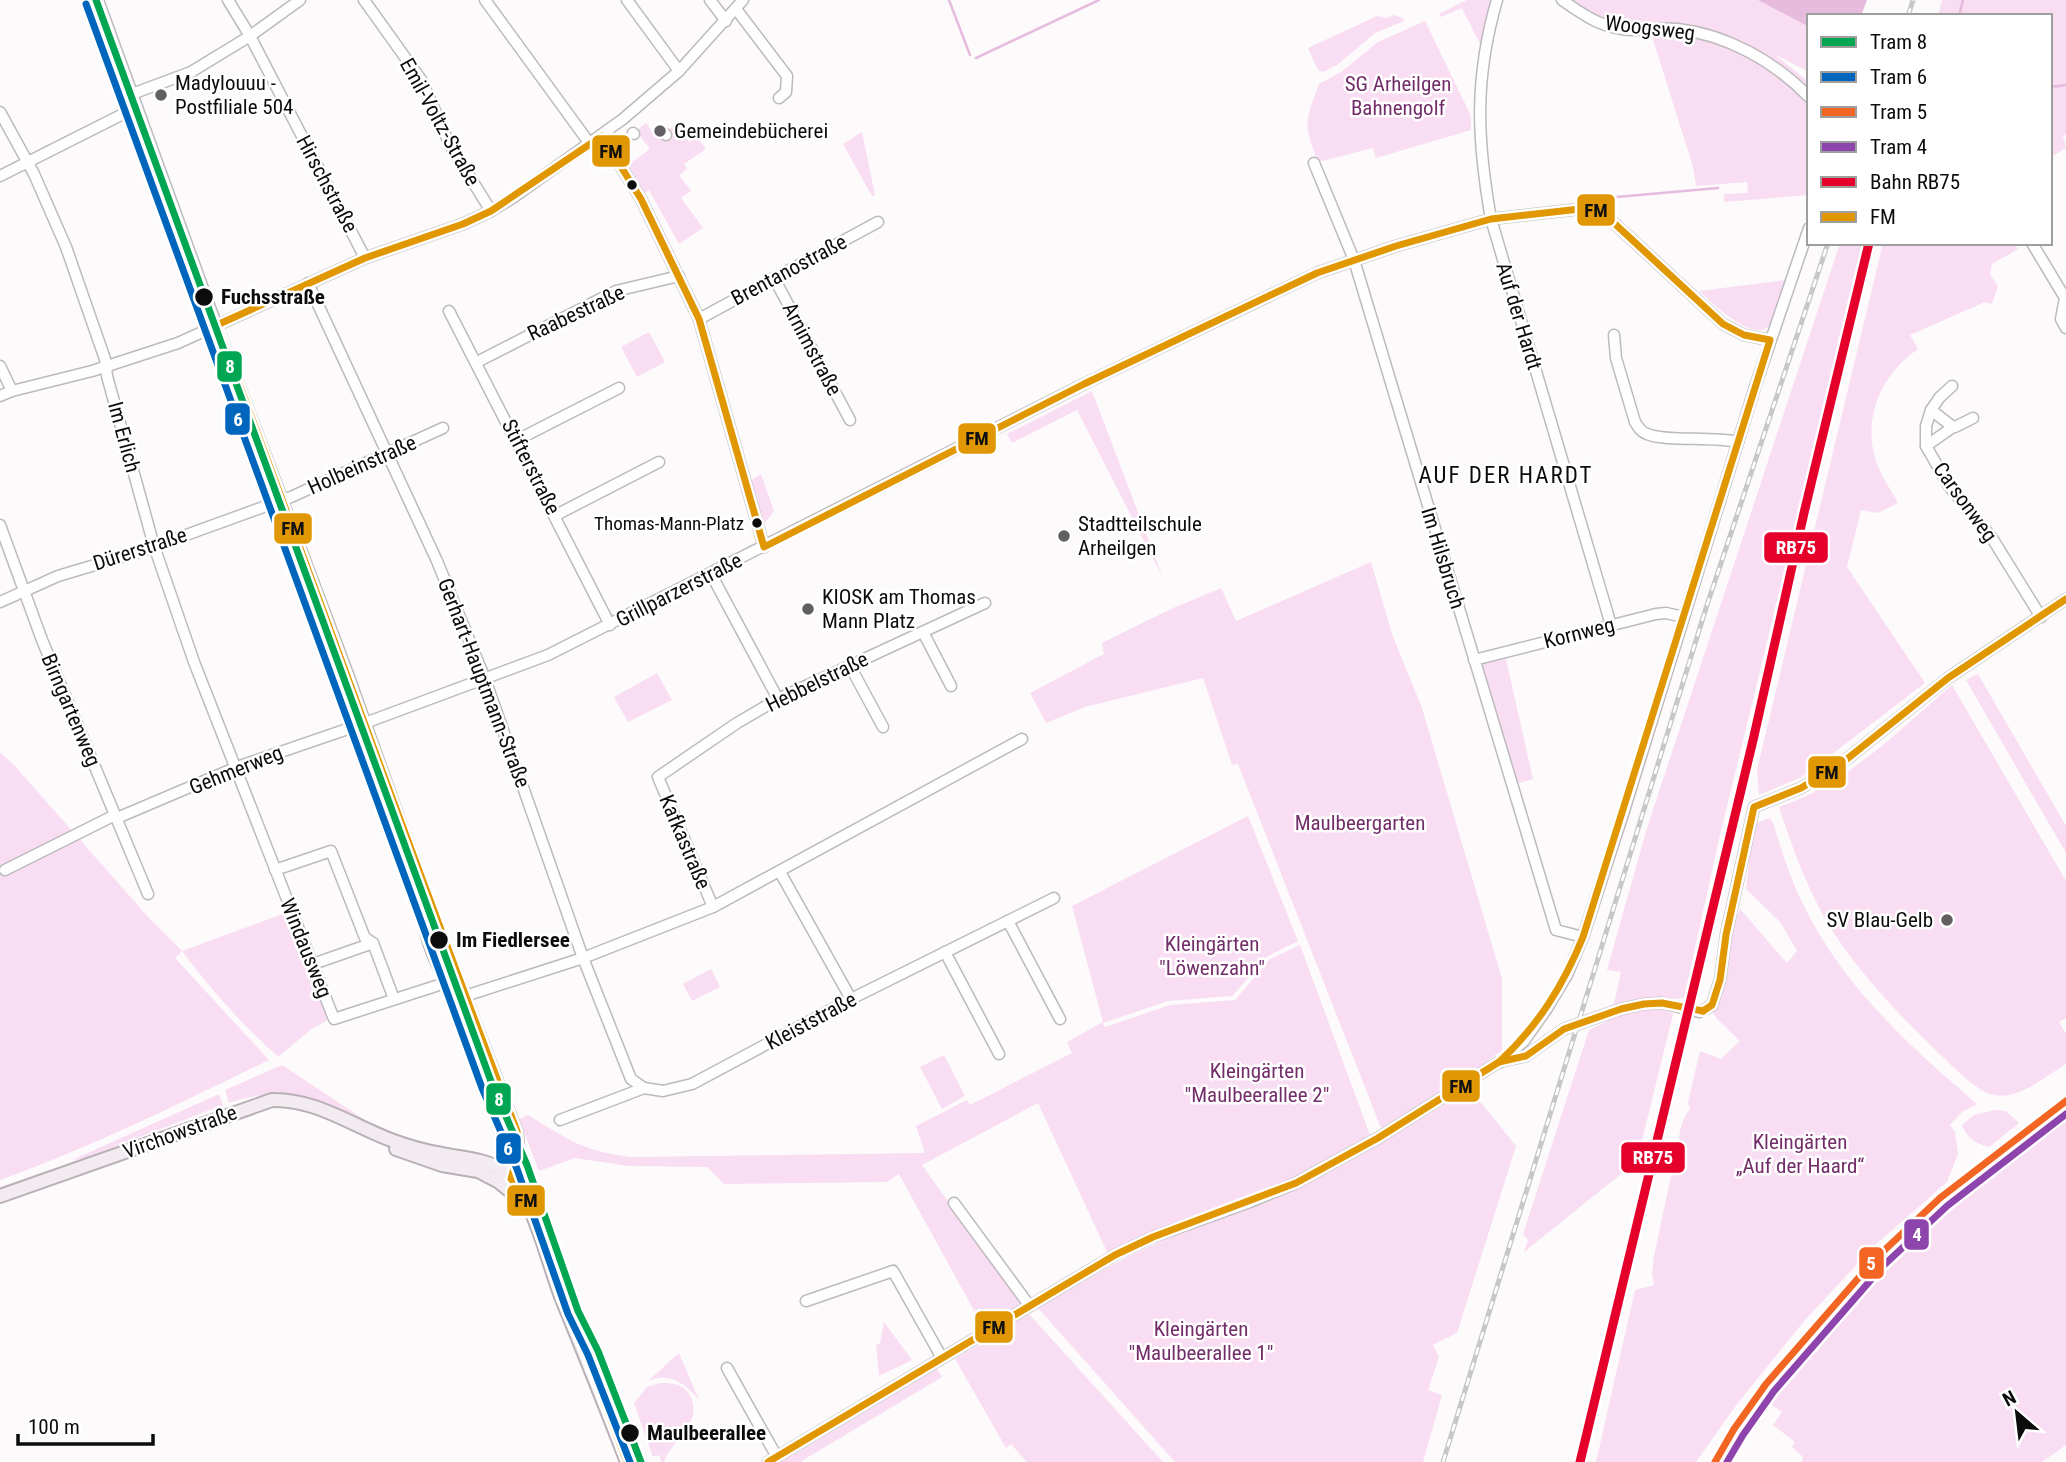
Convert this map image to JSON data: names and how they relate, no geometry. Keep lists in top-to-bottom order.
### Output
{
  "streets": {
    "main road": ["Virchowstraße"],
    "street": [
      "Woogsweg",
      "Emil-Voltz-Straße",
      "Hirschstraße",
      "Brentanostraße",
      "Raabestraße",
      "Auf der Hardt",
      "Arnimstraße",
      "Im Erlich",
      "Holbeinstraße",
      "Stifterstraße",
      "Carsonweg",
      "Dürerstraße",
      "Im Hilsbruch",
      "Grillparzerstraße",
      "Kornweg",
      "Hebbelstraße",
      "Gerhart-Hauptmann-Straße",
      "Birngartenweg",
      "Gehmerweg",
      "Kafkastraße",
      "Windausweg",
      "Kleiststraße"
    ]
  },
  "crossings": [
    ["Brentanostraße", "Arnimstraße"],
    ["Raabestraße", "Stifterstraße"],
    ["Auf der Hardt", "Grillparzerstraße"],
    ["Auf der Hardt", "Kornweg"],
    ["Im Erlich", "Dürerstraße"],
    ["Im Erlich", "Gehmerweg"],
    ["Im Erlich", "Windausweg"],
    ["Holbeinstraße", "Dürerstraße"],
    ["Holbeinstraße", "Gerhart-Hauptmann-Straße"],
    ["Stifterstraße", "Grillparzerstraße"],
    ["Dürerstraße", "Birngartenweg"],
    ["Im Hilsbruch", "Grillparzerstraße"],
    ["Im Hilsbruch", "Kornweg"],
    ["Grillparzerstraße", "Gerhart-Hauptmann-Straße"],
    ["Grillparzerstraße", "Gehmerweg"],
    ["Hebbelstraße", "Kafkastraße"],
    ["Gerhart-Hauptmann-Straße", "Kleiststraße"],
    ["Birngartenweg", "Gehmerweg"],
    ["Gehmerweg", "Windausweg"]
  ],
  "districts": ["AUF DER HARDT"],
  "parks": [
    "SG Arheilgen Bahnengolf",
    "Maulbeergarten",
    "Kleingärten \"Löwenzahn\"",
    "Kleingärten \"Maulbeerallee 2\"",
    "Kleingärten „Auf der Haard“",
    "Kleingärten \"Maulbeerallee 1\""
  ],
  "places": [
    "Madylouuu - Postfiliale 504",
    "Gemeindebücherei",
    "Fuchsstraße",
    "Thomas-Mann-Platz",
    "Stadtteilschule Arheilgen",
    "KIOSK am Thomas Mann Platz",
    "SV Blau-Gelb",
    "Im Fiedlersee",
    "Maulbeerallee"
  ],
  "lines": [
    "tram line 8",
    "tram line 6",
    "transit line FM",
    "rail line RB75",
    "tram line 5",
    "tram line 4"
  ],
  "legend": [
    "Tram 8",
    "Tram 6",
    "Tram 5",
    "Tram 4",
    "Bahn RB75",
    "FM"
  ],
  "scale_bar": "100 m",
  "north": "top left"
}
